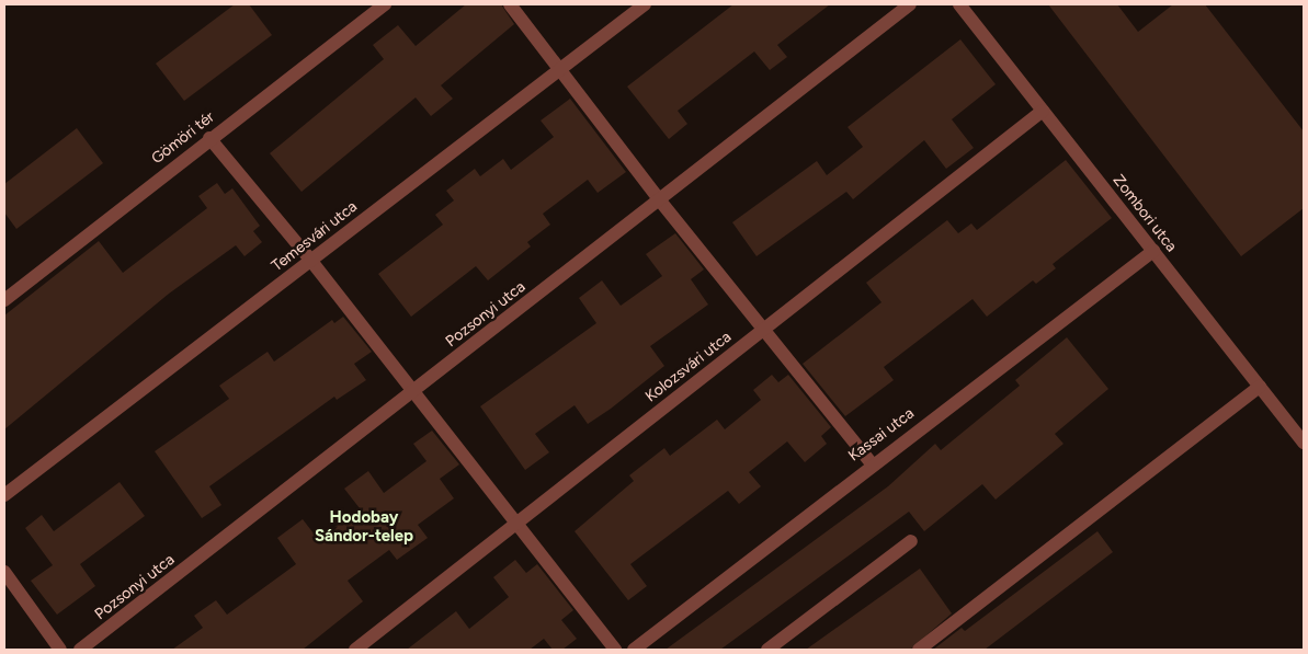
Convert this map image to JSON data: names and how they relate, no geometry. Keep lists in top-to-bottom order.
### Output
{
  "streets": {
    "street": [
      "Gömöri tér",
      "Zombori utca",
      "Temesvári utca",
      "Pozsonyi utca",
      "Kolozsvári utca",
      "Kassai utca"
    ]
  },
  "crossings": [
    ["Zombori utca", "Kolozsvári utca"],
    ["Zombori utca", "Kassai utca"]
  ],
  "districts": ["Hodobay Sándor-telep"]
}
